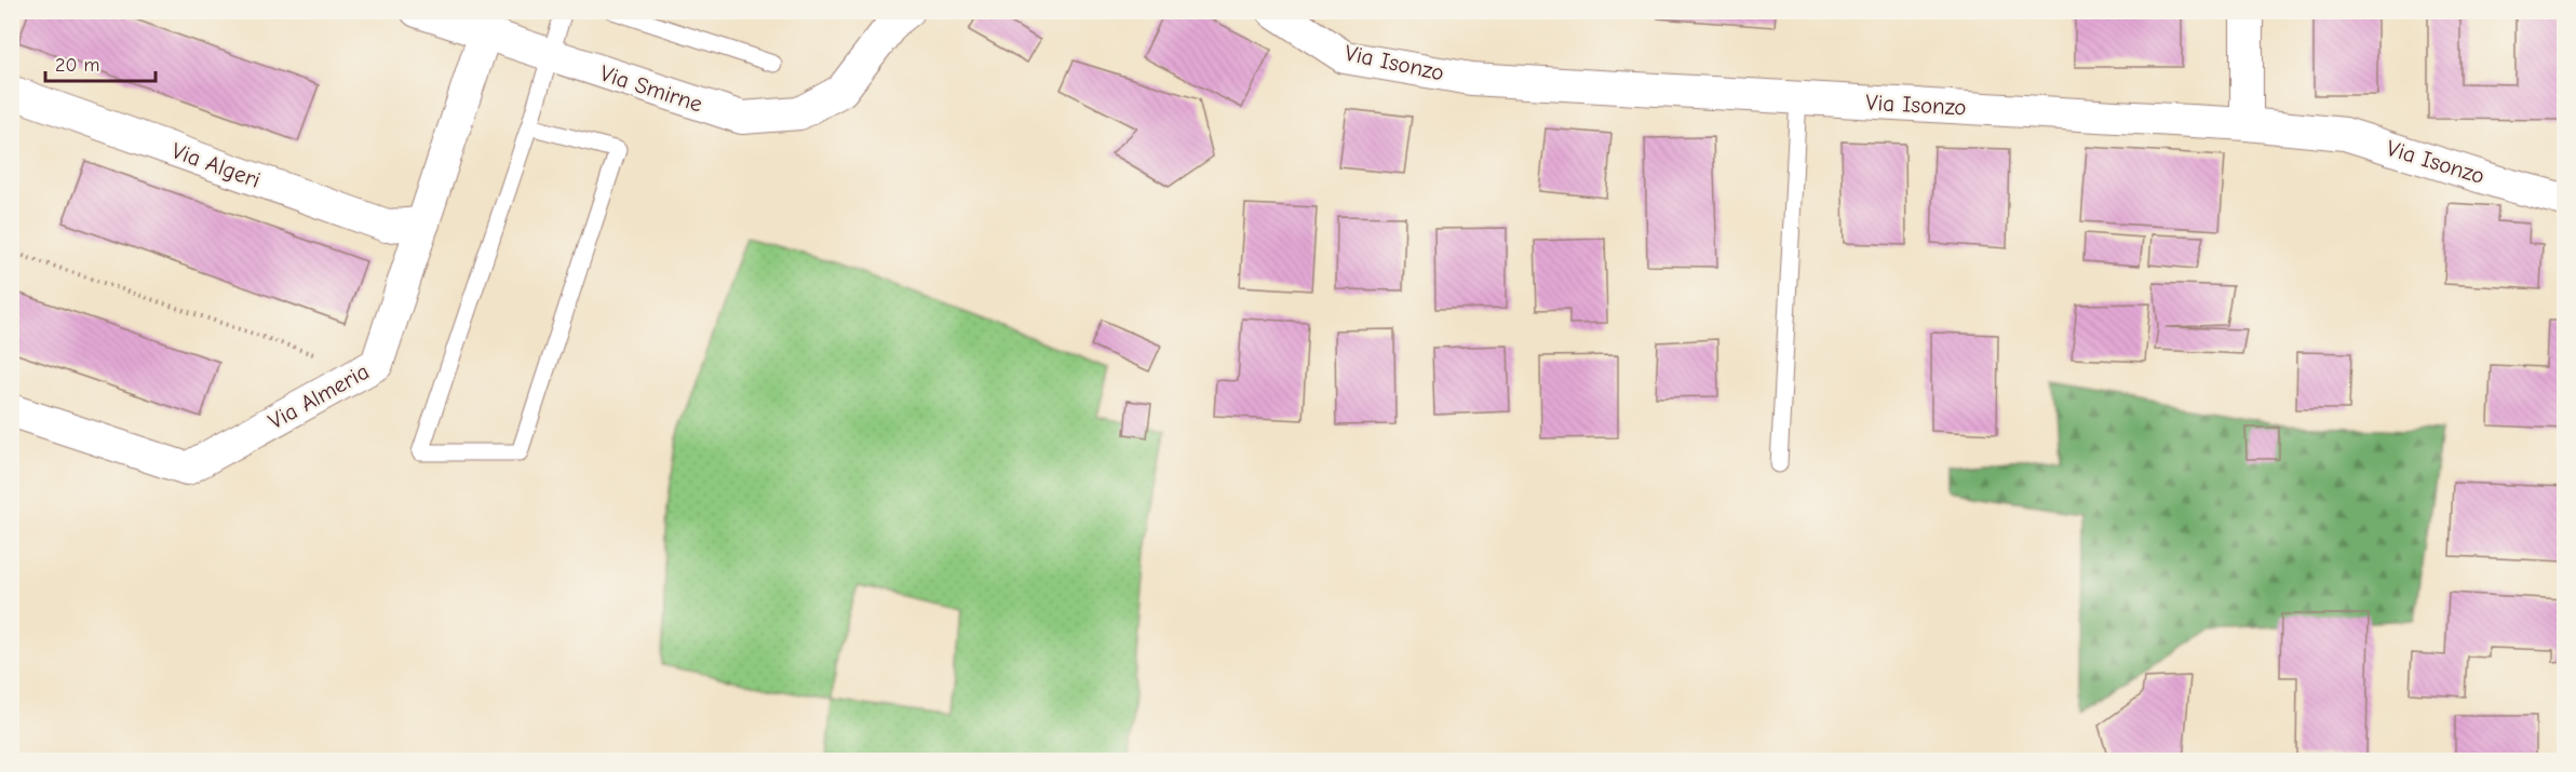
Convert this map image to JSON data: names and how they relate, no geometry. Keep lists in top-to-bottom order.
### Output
{
  "streets": {
    "street": [
      "Via Isonzo",
      "Via Smirne",
      "Via Algeri",
      "Via Almeria"
    ]
  },
  "crossings": [
    ["Via Smirne", "Via Almeria"],
    ["Via Algeri", "Via Almeria"]
  ],
  "scale_bar": "20 m"
}
